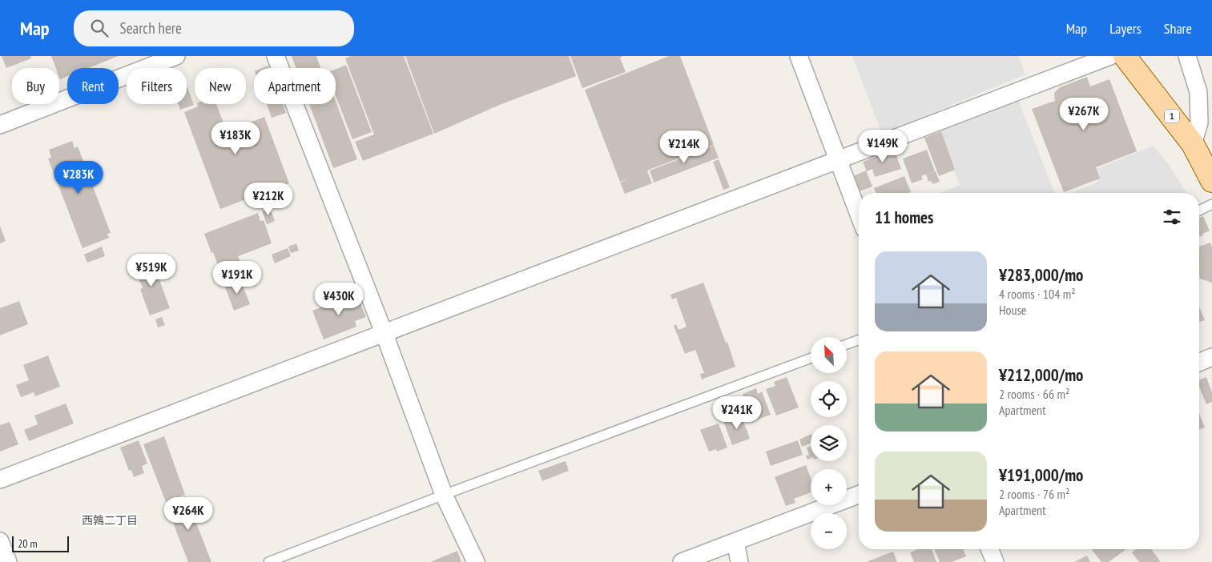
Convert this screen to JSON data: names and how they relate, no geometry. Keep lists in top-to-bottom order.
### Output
{
  "streets": {
    "main road": ["1"]
  },
  "districts": ["西鶉二丁目"],
  "scale_bar": "20 m",
  "north": "top left",
  "page": {
    "header": "Map",
    "search": "Search here",
    "nav": ["Map", "Layers", "Share"],
    "chip": [
      "Buy",
      "Rent",
      "Filters",
      "New",
      "Apartment"
    ],
    "price": [
      "¥267K",
      "¥183K",
      "¥149K",
      "¥214K",
      "¥283K",
      "¥212K",
      "¥519K",
      "¥191K",
      "¥430K",
      "¥241K",
      "¥264K"
    ],
    "heading": "11 homes",
    "list": [
      {
        "name": "¥283,000/mo",
        "note": "4 rooms · 104 m² · House"
      },
      {
        "name": "¥212,000/mo",
        "note": "2 rooms · 66 m² · Apartment"
      },
      {
        "name": "¥191,000/mo",
        "note": "2 rooms · 76 m² · Apartment"
      }
    ],
    "map_buttons": ["+", "−"],
    "scale": "20 m"
  }
}
